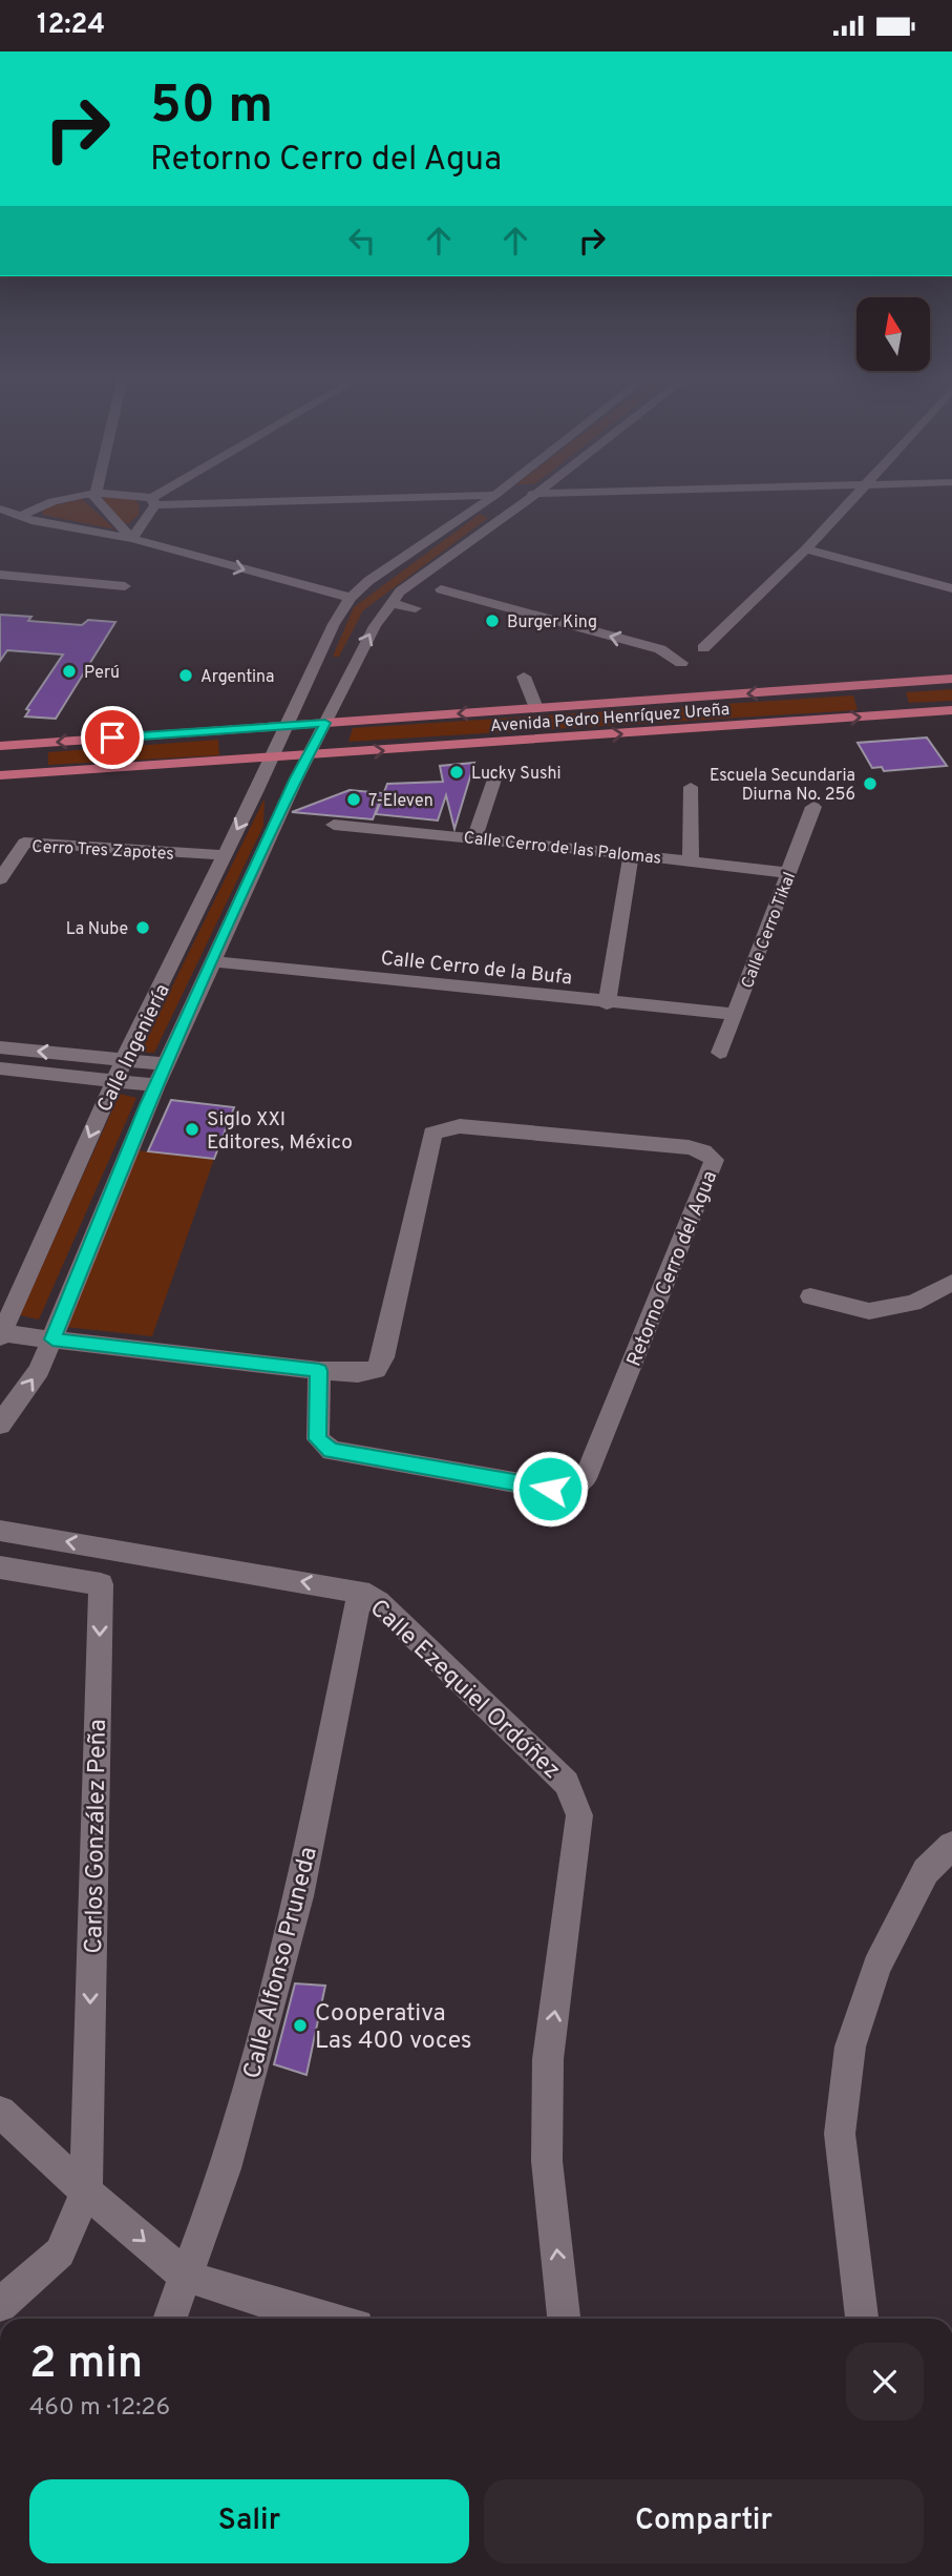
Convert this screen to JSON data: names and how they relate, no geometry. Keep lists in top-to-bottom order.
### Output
{
  "streets": {
    "main road": ["Avenida Pedro Henríquez Ureña"],
    "street": [
      "Calle Cerro de las Palomas",
      "Cerro Tres Zapotes",
      "Calle Cerro Tikal",
      "Calle Cerro de la Bufa",
      "Calle Ingeniería",
      "Retorno Cerro del Agua",
      "Calle Ezequiel Ordóñez",
      "Carlos González Peña",
      "Calle Alfonso Pruneda"
    ]
  },
  "crossings": [
    ["Avenida Pedro Henríquez Ureña", "Calle Ingeniería"],
    ["Calle Cerro de las Palomas", "Calle Cerro Tikal"],
    ["Cerro Tres Zapotes", "Calle Ingeniería"],
    ["Calle Cerro Tikal", "Calle Cerro de la Bufa"],
    ["Calle Cerro de la Bufa", "Calle Ingeniería"],
    ["Calle Ingeniería", "Retorno Cerro del Agua"],
    ["Calle Ezequiel Ordóñez", "Calle Alfonso Pruneda"]
  ],
  "one_way": ["Calle Ezequiel Ordóñez", "Carlos González Peña"],
  "places": [
    "Burger King",
    "Perú",
    "Argentina",
    "Lucky Sushi",
    "Escuela Secundaria Diurna No. 256",
    "7-Eleven",
    "La Nube",
    "Siglo XXI Editores, México",
    "Cooperativa Las 400 voces"
  ],
  "north": "top",
  "page": {
    "status": "12:24",
    "turn": ["50 m", "Retorno Cerro del Agua"],
    "heading": ["2 min", "460 m · 12:26"],
    "buttons": ["Salir", "Compartir"]
  }
}
